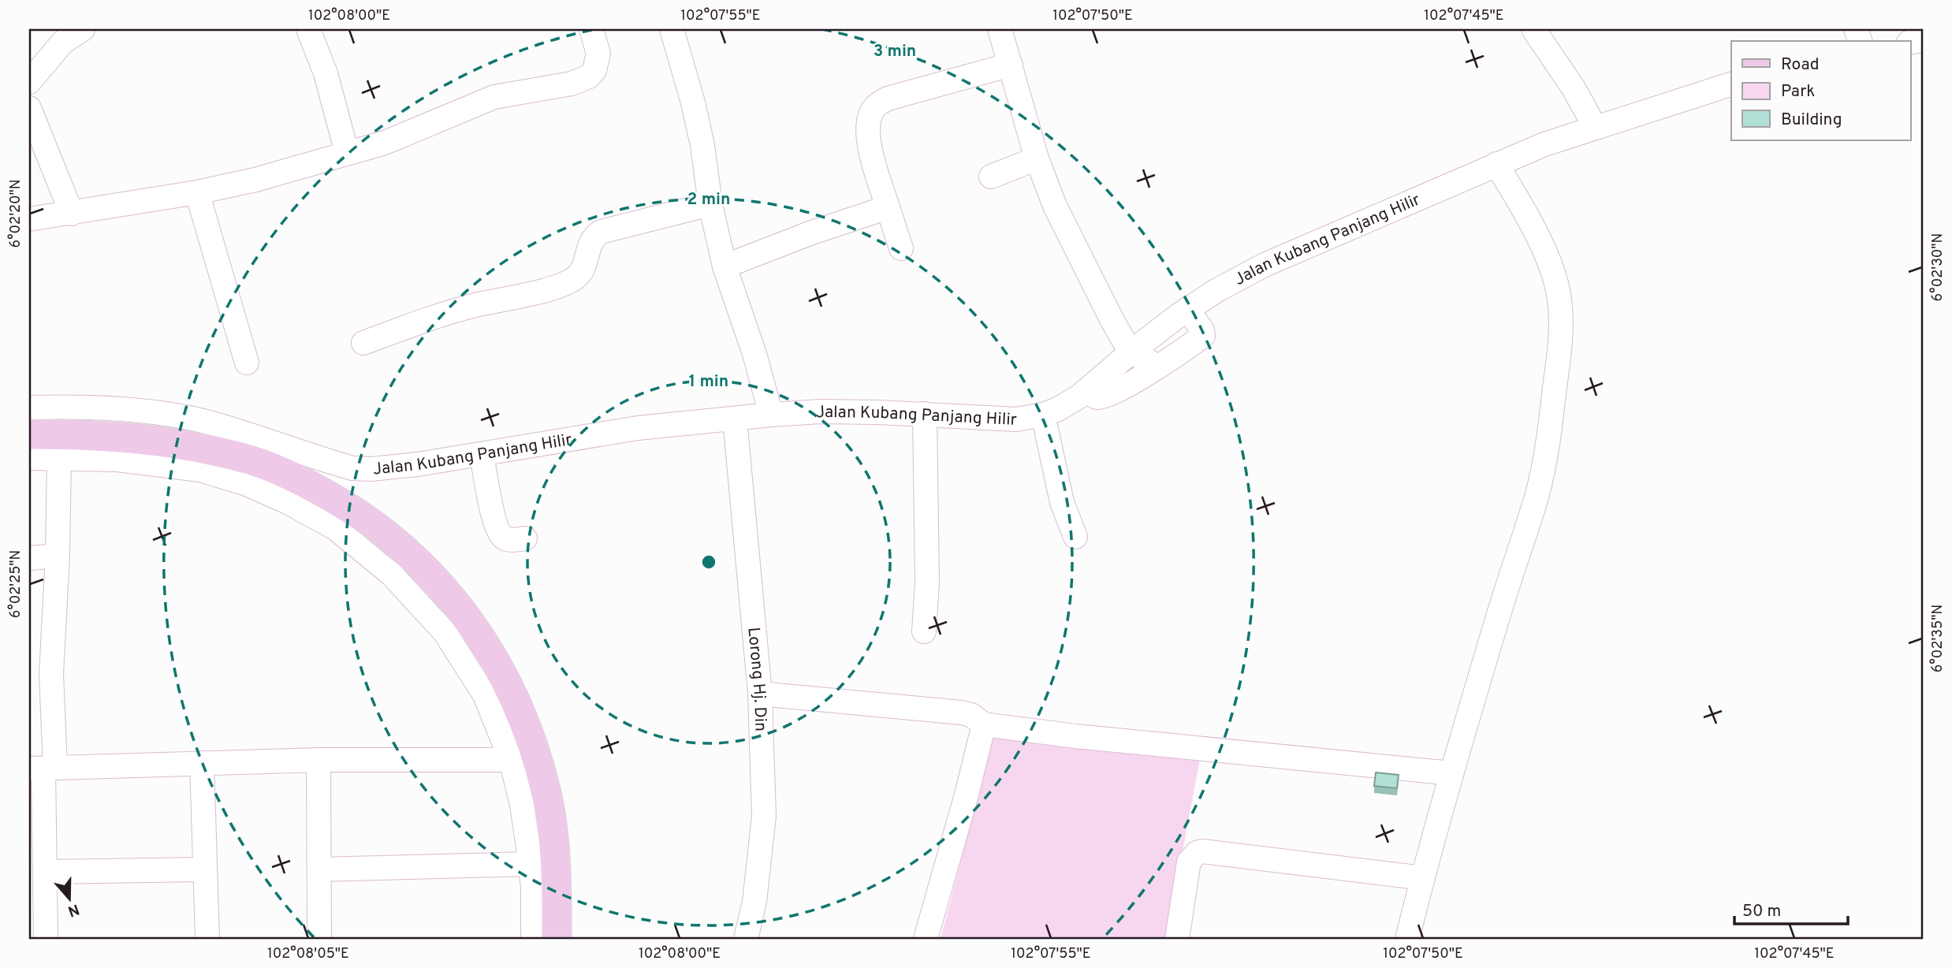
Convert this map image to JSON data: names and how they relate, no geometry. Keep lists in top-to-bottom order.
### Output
{
  "streets": {
    "street": ["Jalan Kubang Panjang Hilir", "Lorong Hj. Din"]
  },
  "crossings": [
    ["Jalan Kubang Panjang Hilir", "Lorong Hj. Din"]
  ],
  "legend": ["Road", "Park", "Building"],
  "scale_bar": "50 m",
  "north": "bottom",
  "coordinates": [
    "102°08'00\"E",
    "102°07'55\"E",
    "102°07'50\"E",
    "102°07'45\"E",
    "6°02'20\"N",
    "6°02'30\"N",
    "6°02'25\"N",
    "6°02'35\"N",
    "102°08'05\"E"
  ],
  "rings": ["3 min", "2 min", "1 min"]
}
